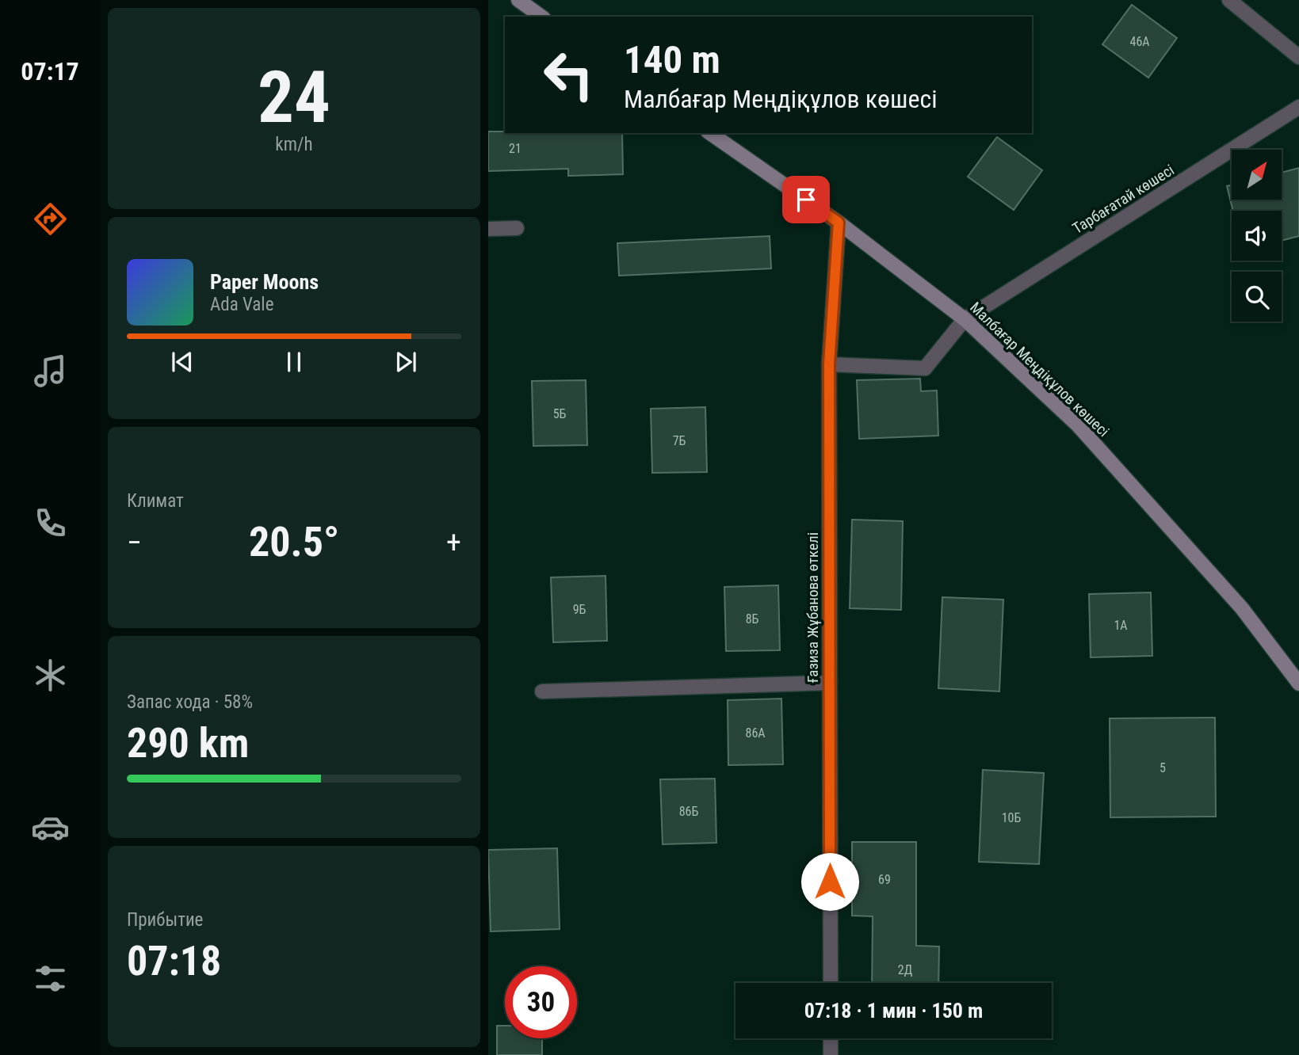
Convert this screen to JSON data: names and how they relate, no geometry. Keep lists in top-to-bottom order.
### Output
{
  "streets": {
    "main road": ["Малбағар Меңдіқұлов көшесі"],
    "street": ["Тарбағатай көшесi", "Ғазиза Жұбанова өткелі"]
  },
  "crossings": [
    ["Тарбағатай көшесi", "Малбағар Меңдіқұлов көшесі"],
    ["Тарбағатай көшесi", "Ғазиза Жұбанова өткелі"],
    ["Малбағар Меңдіқұлов көшесі", "Ғазиза Жұбанова өткелі"]
  ],
  "house_numbers": [
    "46А",
    "21",
    "5Б",
    "7Б",
    "9Б",
    "8Б",
    "1А",
    "86А",
    "5",
    "86Б",
    "10Б",
    "69",
    "2Д"
  ],
  "north": "top right",
  "page": {
    "tabs": "07:17",
    "tile": [
      ["24", "km/h"],
      "Климат",
      ["Запас хода · 58%", "290 km"],
      ["Прибытие", "07:18"]
    ],
    "turn": ["140 m", "Малбағар Меңдіқұлов көшесі"],
    "song": ["Paper Moons", "Ada Vale"],
    "heat": ["−", "20.5°", "+"],
    "limit": "30",
    "trip": "07:18 · 1 мин · 150 m"
  }
}
